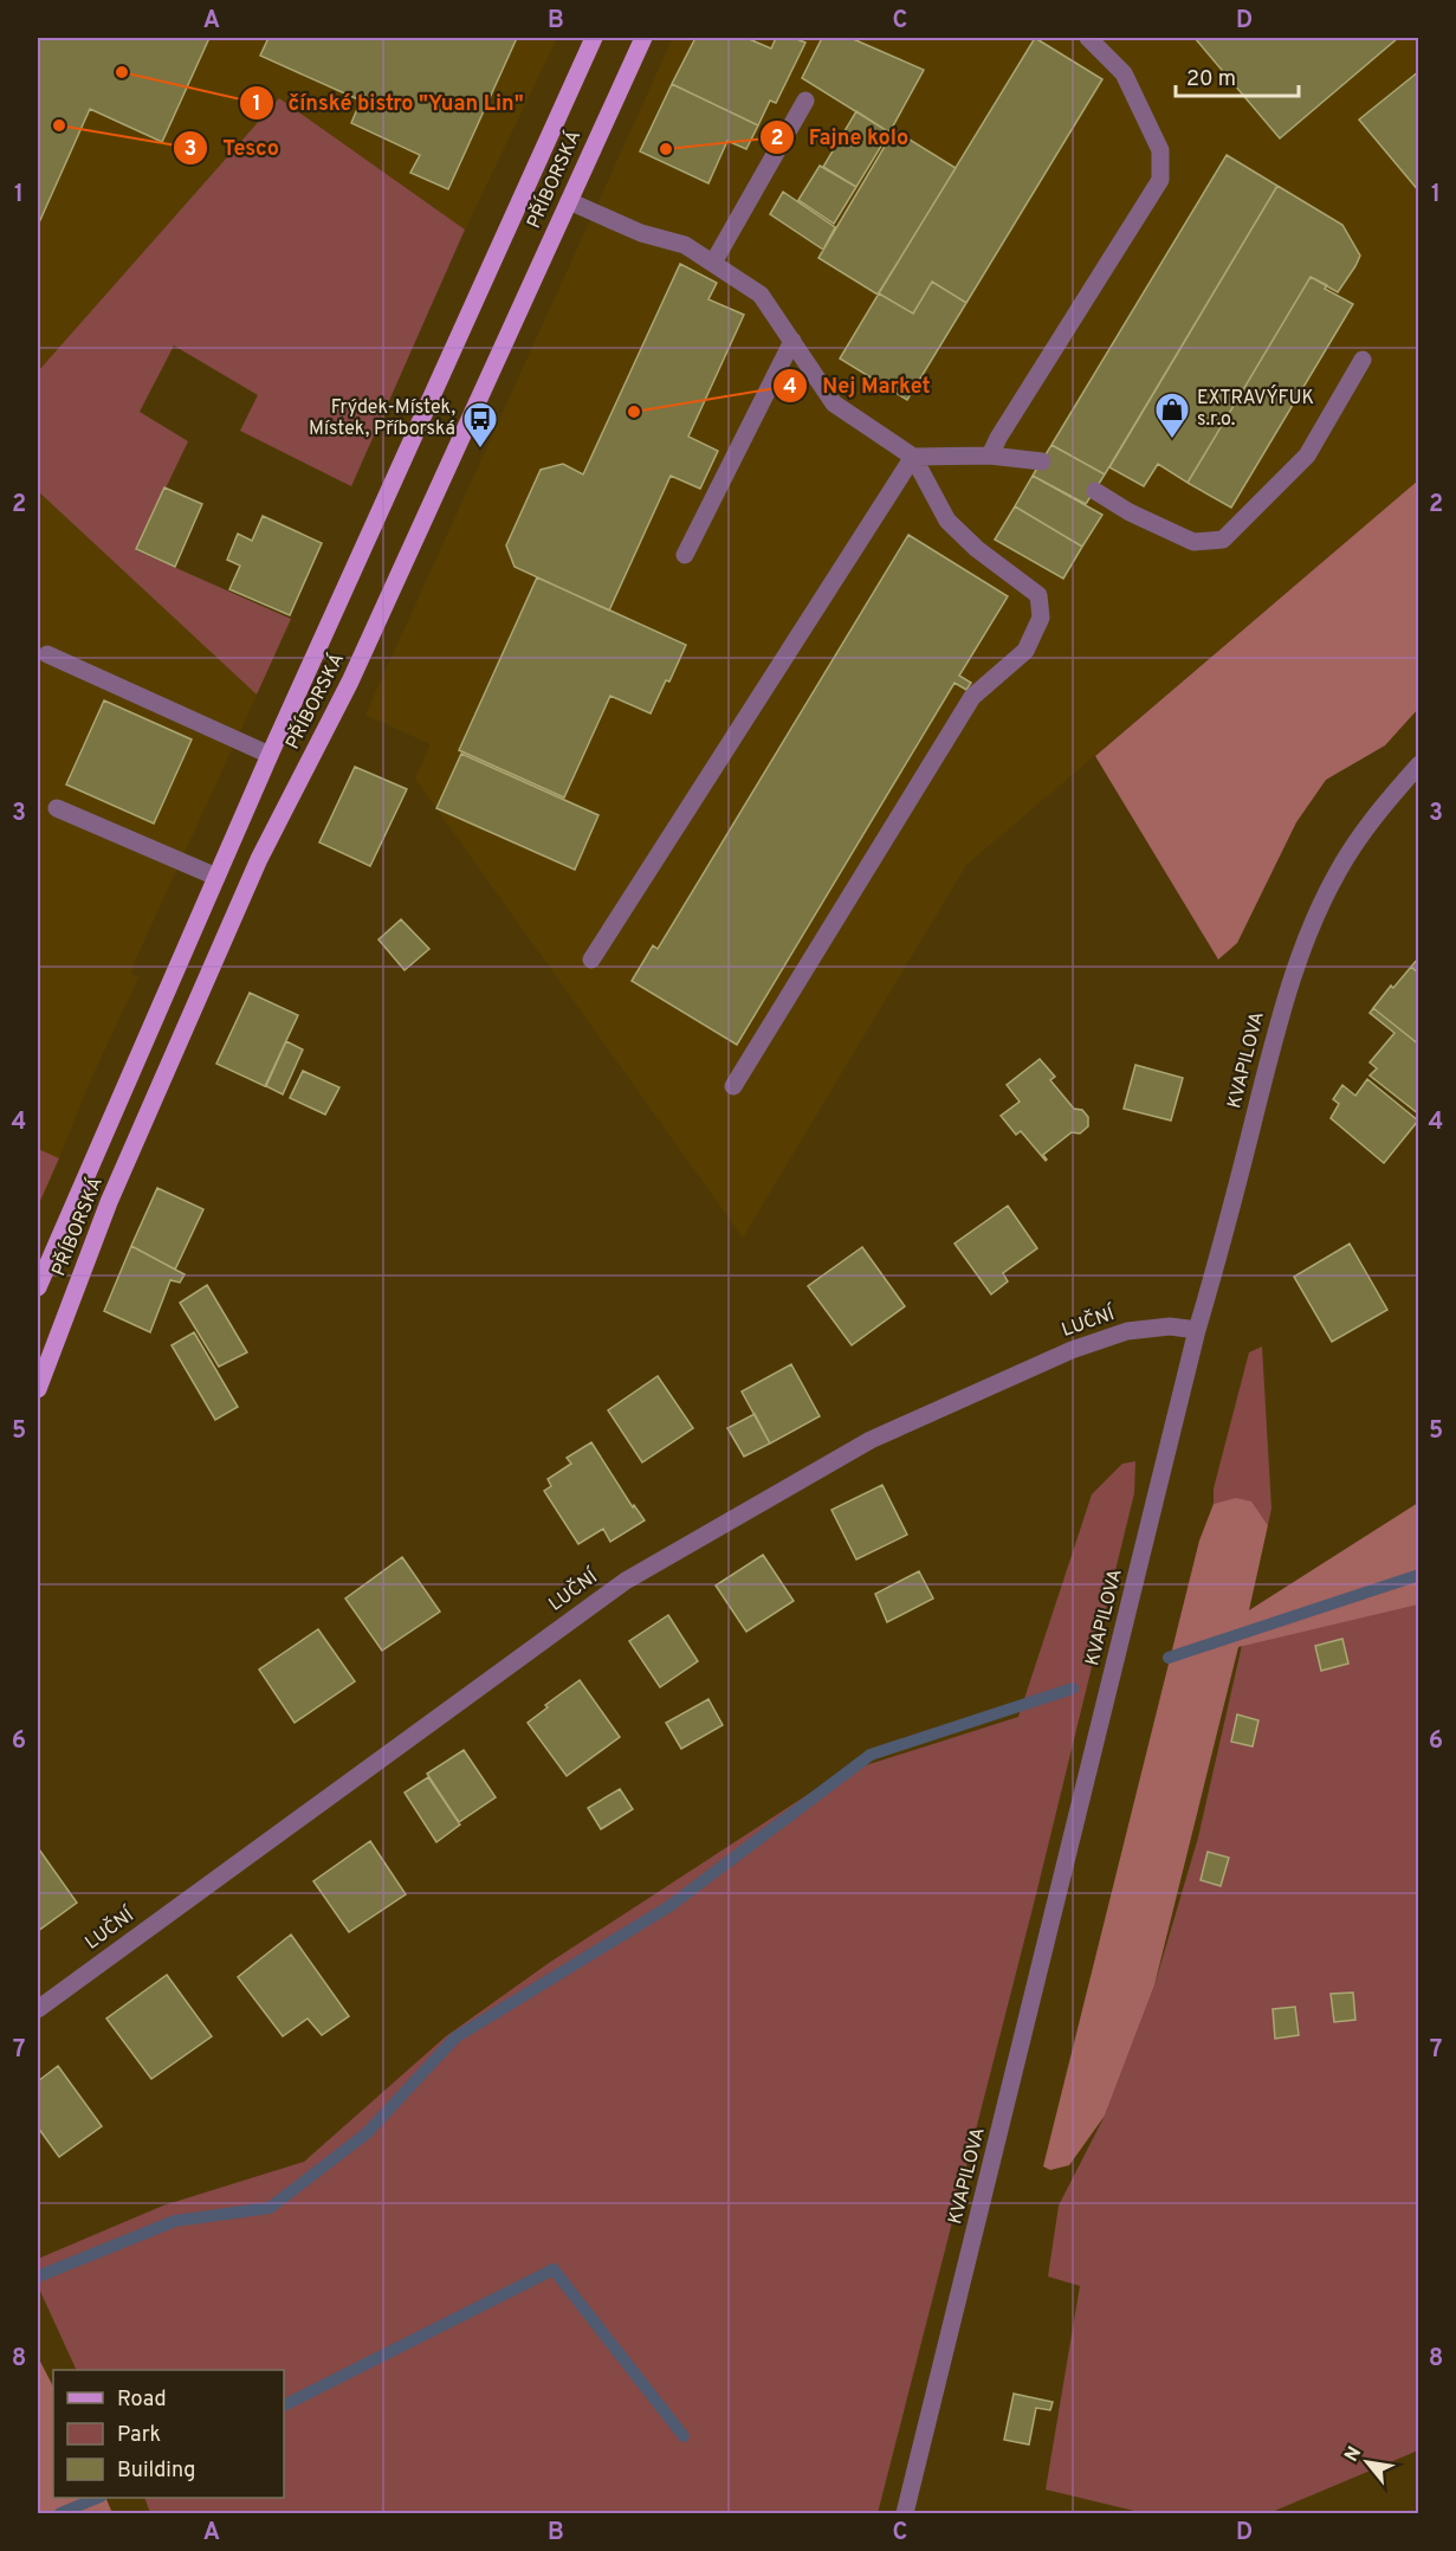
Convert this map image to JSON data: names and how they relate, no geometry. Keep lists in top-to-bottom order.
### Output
{
  "streets": {
    "main road": ["PŘÍBORSKÁ"],
    "street": ["KVAPILOVA", "LUČNÍ"]
  },
  "crossings": [
    ["KVAPILOVA", "LUČNÍ"]
  ],
  "places": {
    "other": [
      "čínské bistro \"Yuan Lin\"",
      "Tesco",
      "Fajne kolo",
      "Nej Market"
    ],
    "shop": ["EXTRAVÝFUK s.r.o."],
    "bus stop": ["Frýdek-Místek, Místek, Příborská"]
  },
  "legend": ["Road", "Park", "Building"],
  "scale_bar": "20 m",
  "north": "top left",
  "grid": {
    "columns": [
      "A",
      "B",
      "C",
      "D"
    ],
    "rows": [
      "1",
      "2",
      "3",
      "4",
      "5",
      "6",
      "7",
      "8"
    ]
  }
}
